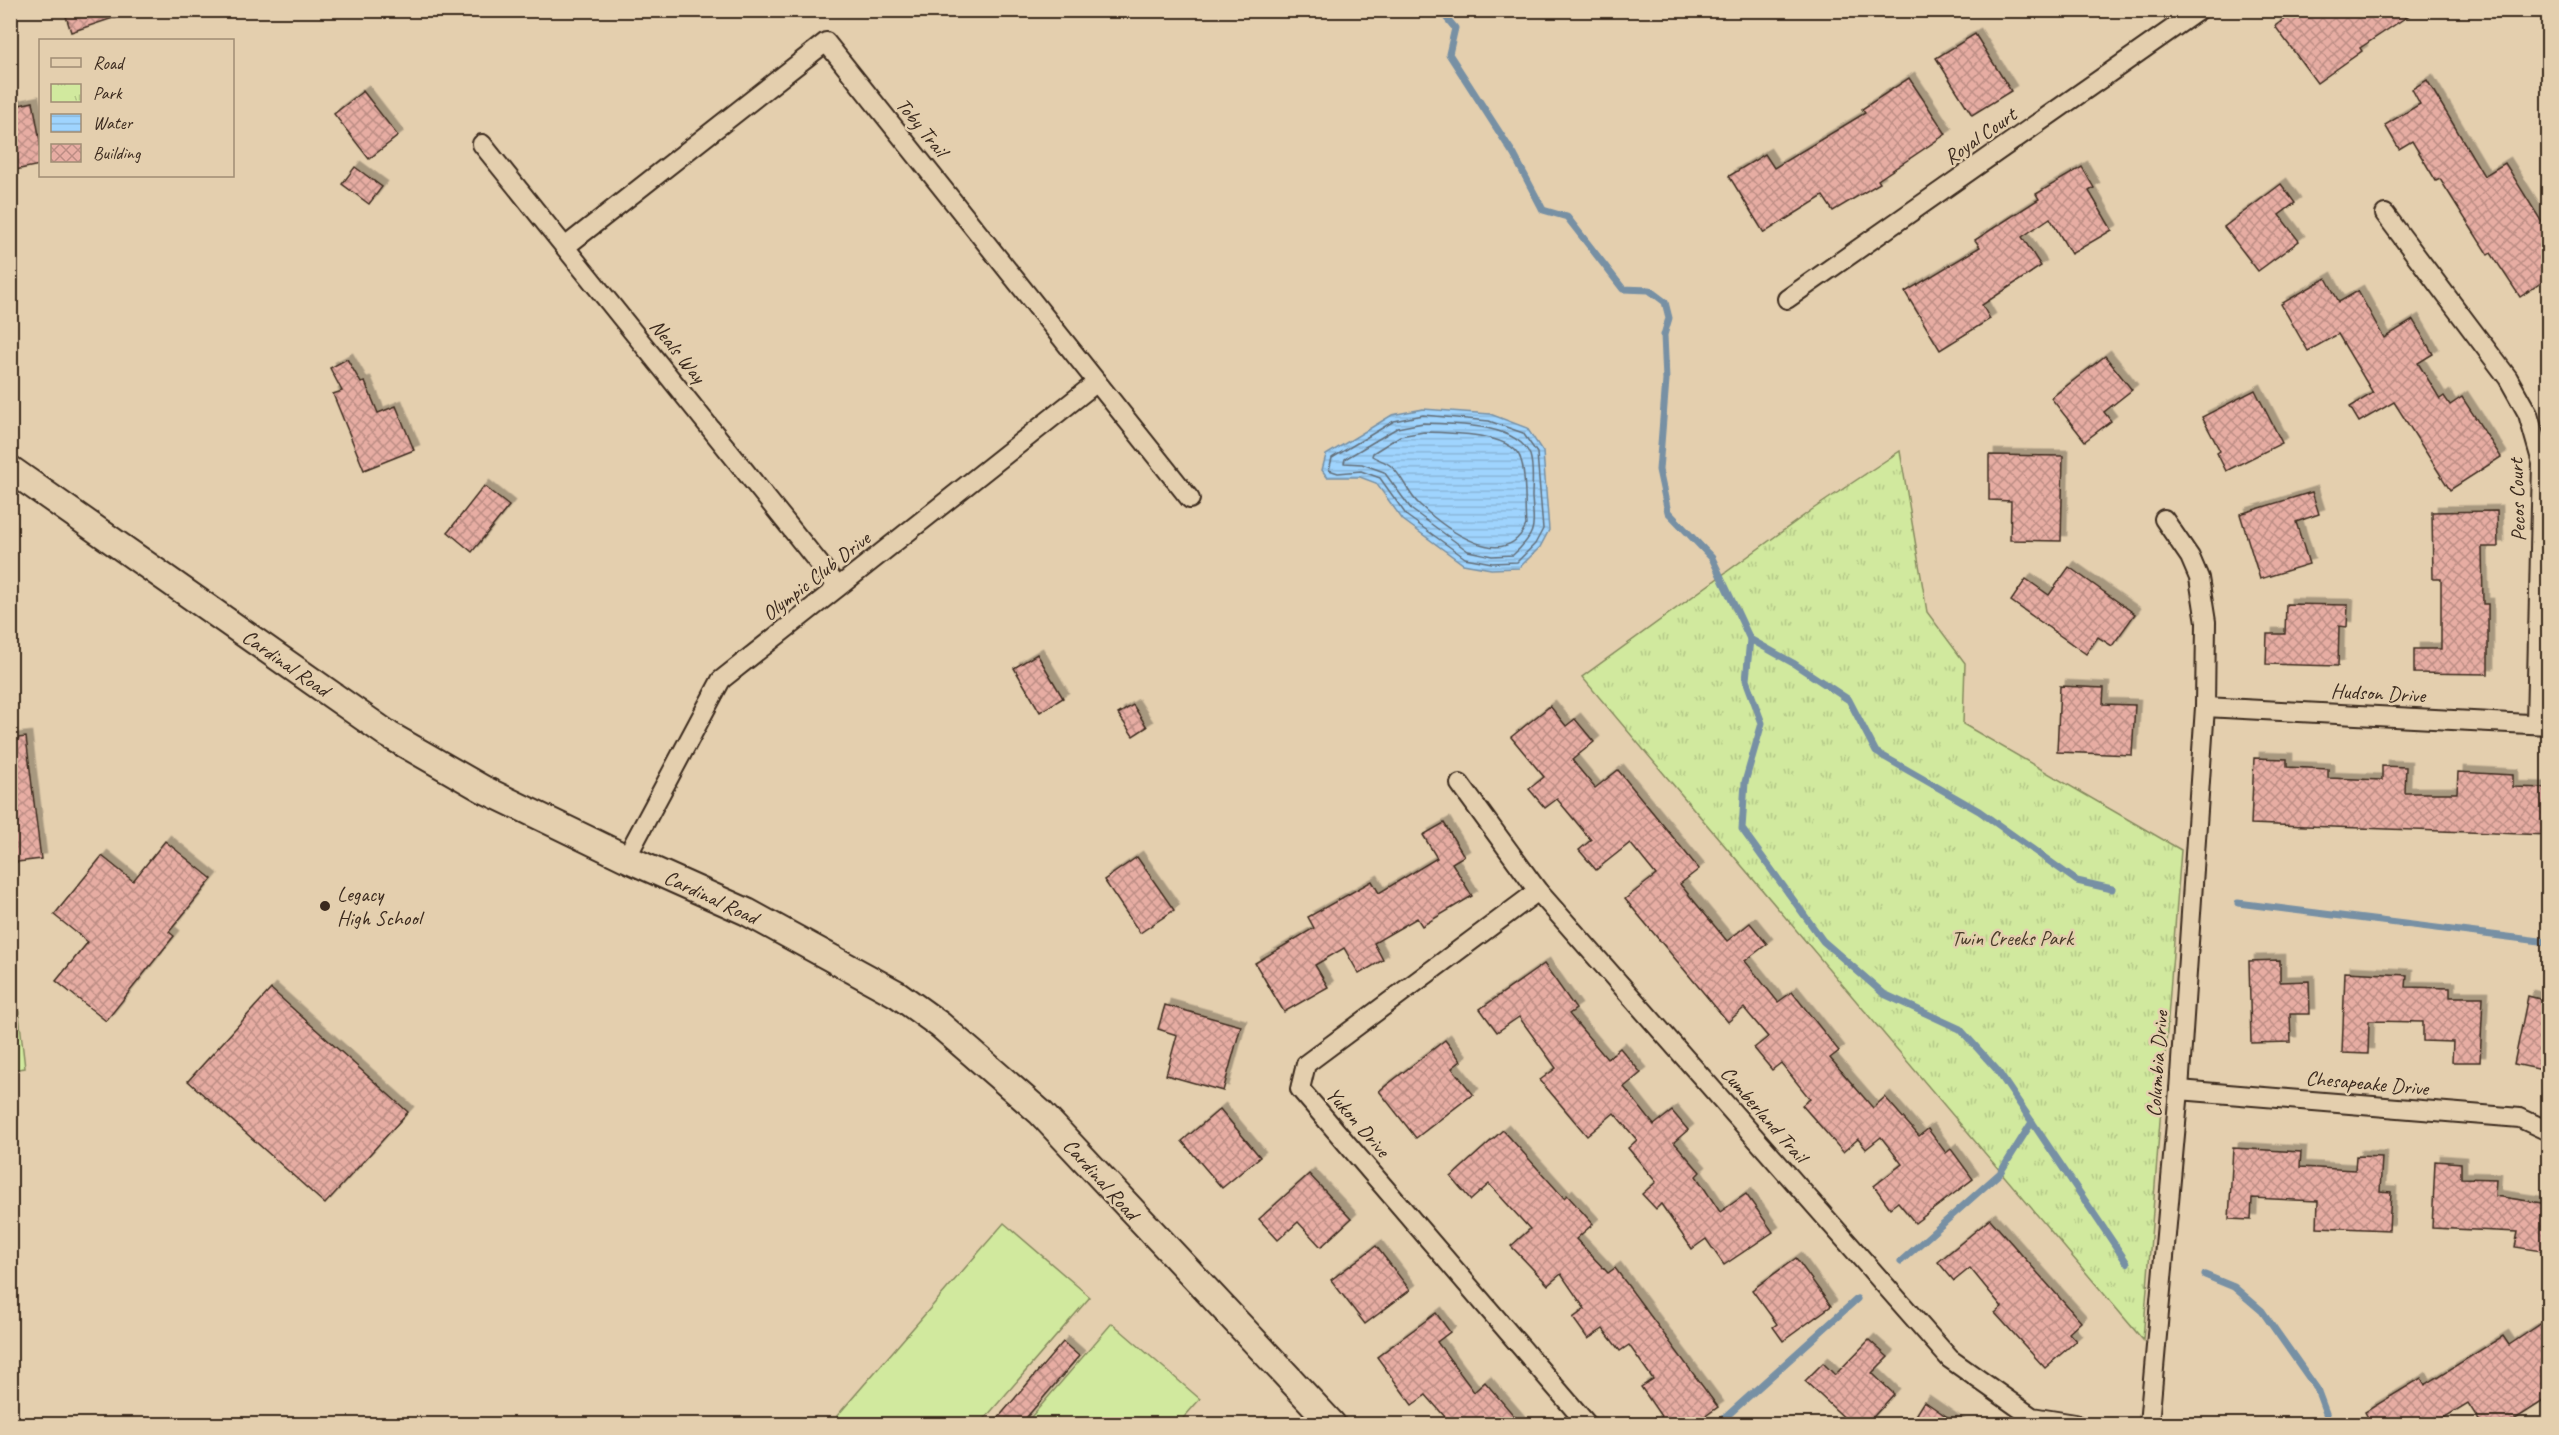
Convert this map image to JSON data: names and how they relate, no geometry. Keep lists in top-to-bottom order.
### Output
{
  "streets": {
    "street": [
      "Toby Trail",
      "Royal Court",
      "Neals Way",
      "Pecos Court",
      "Olympic Club Drive",
      "Cardinal Road",
      "Hudson Drive",
      "Columbia Drive",
      "Chesapeake Drive",
      "Cumberland Trail",
      "Yukon Drive"
    ]
  },
  "crossings": [
    ["Toby Trail", "Neals Way"],
    ["Toby Trail", "Olympic Club Drive"],
    ["Neals Way", "Olympic Club Drive"],
    ["Pecos Court", "Hudson Drive"],
    ["Olympic Club Drive", "Cardinal Road"],
    ["Hudson Drive", "Columbia Drive"],
    ["Columbia Drive", "Chesapeake Drive"],
    ["Cumberland Trail", "Yukon Drive"]
  ],
  "parks": ["Twin Creeks Park"],
  "places": ["Legacy High School"],
  "legend": [
    "Road",
    "Park",
    "Water",
    "Building"
  ]
}
